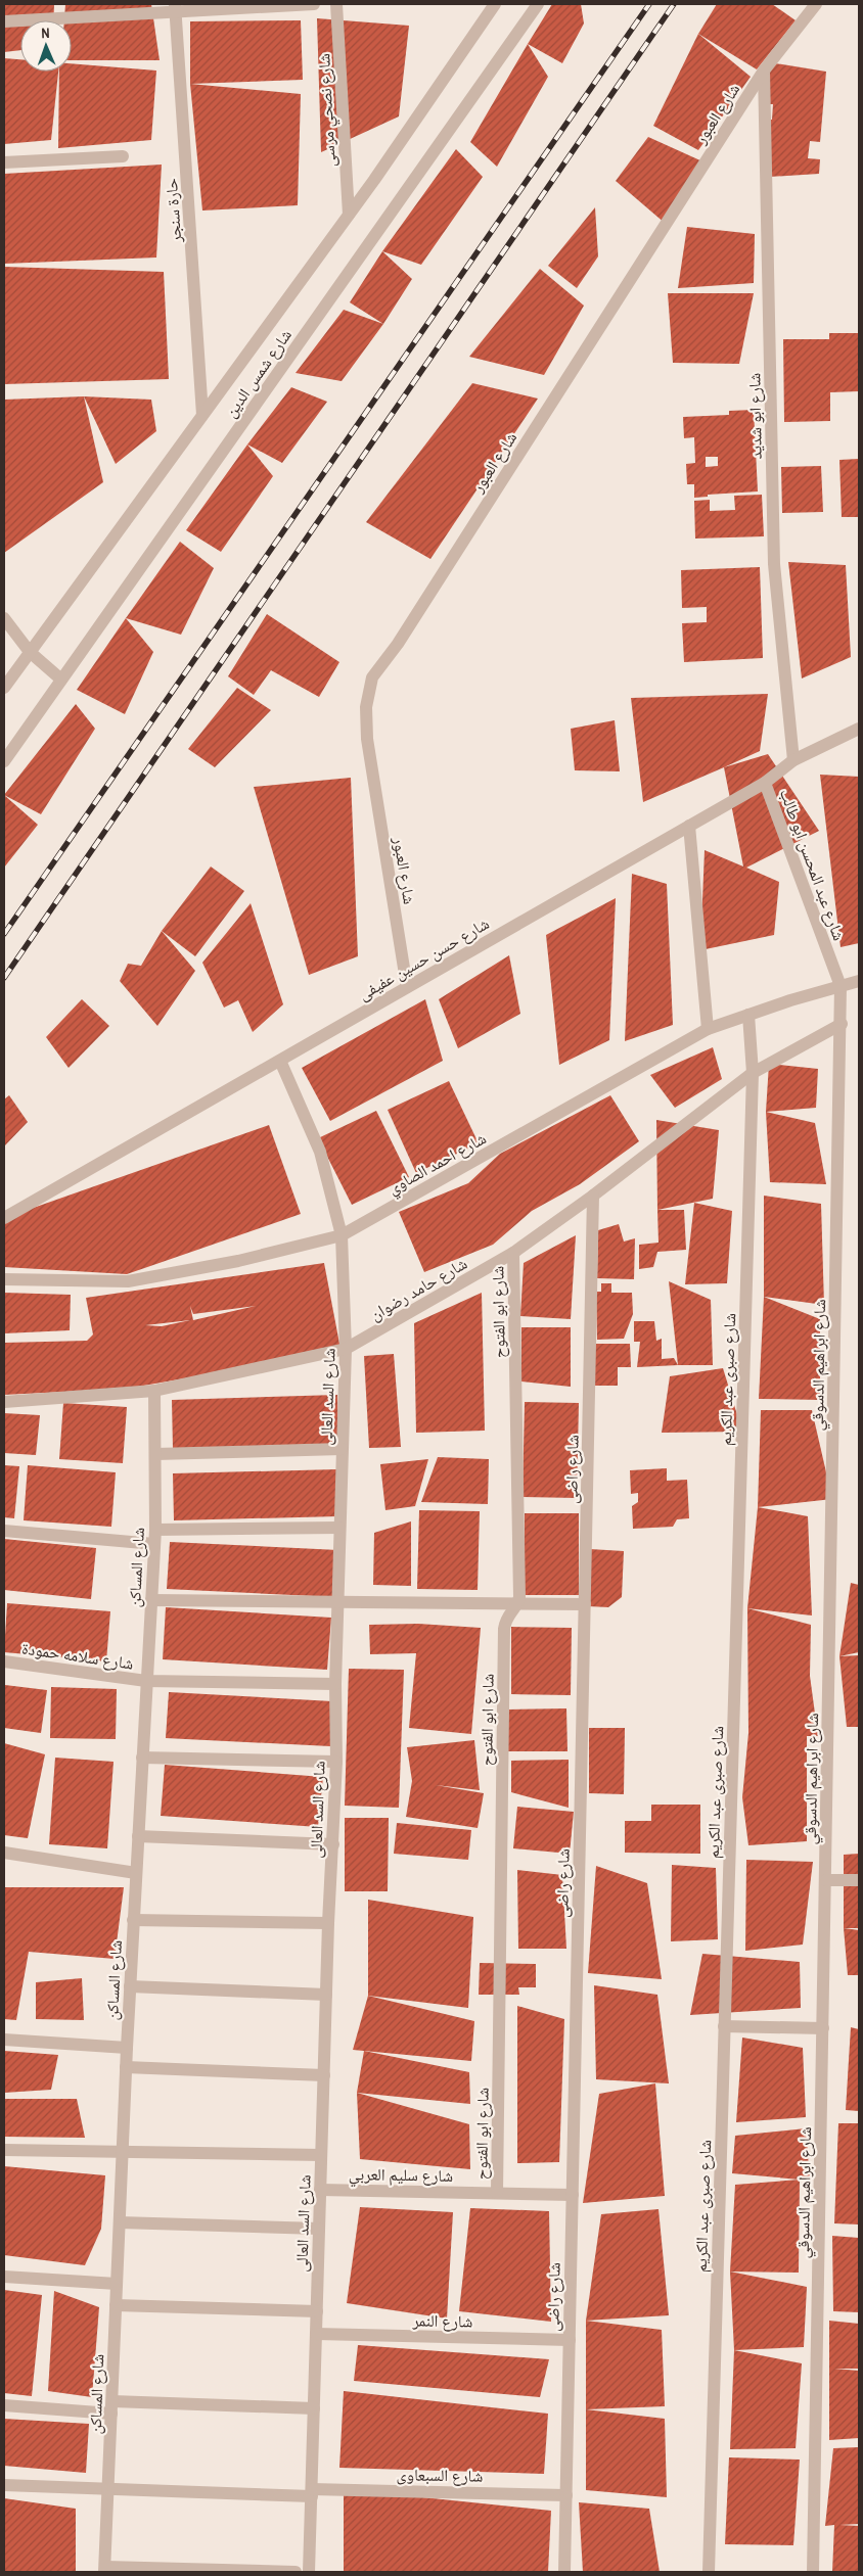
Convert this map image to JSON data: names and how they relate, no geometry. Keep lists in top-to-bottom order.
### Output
{
  "streets": {
    "street": [
      "شارع نصحي مرسى",
      "شارع العبور",
      "حارة سنجر",
      "شارع شمس الدين",
      "شارع ابو شديد",
      "شارع عبد المحسن ابو طالب",
      "شارع حسن حسين عفيفى",
      "شارع احمد الصاوي",
      "شارع حامد رضوان",
      "شارع ابو الفتوح",
      "شارع ابراهيم الدسوقي",
      "شارع صبرى عبد الكريم",
      "شارع السد العالى",
      "شارع راضى",
      "شارع المساكن",
      "شارع سلامه حمودة",
      "شارع سليم العربي",
      "شارع النمر",
      "شارع السبعاوى"
    ]
  },
  "crossings": [
    ["شارع نصحي مرسى", "شارع شمس الدين"],
    ["شارع العبور", "شارع ابو شديد"],
    ["شارع العبور", "شارع حسن حسين عفيفى"],
    ["حارة سنجر", "شارع شمس الدين"],
    ["شارع ابو شديد", "شارع حسن حسين عفيفى"],
    ["شارع عبد المحسن ابو طالب", "شارع حسن حسين عفيفى"],
    ["شارع عبد المحسن ابو طالب", "شارع احمد الصاوي"],
    ["شارع عبد المحسن ابو طالب", "شارع ابراهيم الدسوقي"],
    ["شارع حسن حسين عفيفى", "شارع السد العالى"],
    ["شارع احمد الصاوي", "شارع ابراهيم الدسوقي"],
    ["شارع احمد الصاوي", "شارع صبرى عبد الكريم"],
    ["شارع احمد الصاوي", "شارع السد العالى"],
    ["شارع حامد رضوان", "شارع ابو الفتوح"],
    ["شارع حامد رضوان", "شارع ابراهيم الدسوقي"],
    ["شارع حامد رضوان", "شارع صبرى عبد الكريم"],
    ["شارع حامد رضوان", "شارع السد العالى"],
    ["شارع حامد رضوان", "شارع راضى"],
    ["شارع حامد رضوان", "شارع المساكن"],
    ["شارع ابو الفتوح", "شارع سليم العربي"],
    ["شارع السد العالى", "شارع سلامه حمودة"],
    ["شارع السد العالى", "شارع سليم العربي"],
    ["شارع السد العالى", "شارع النمر"],
    ["شارع السد العالى", "شارع السبعاوى"],
    ["شارع راضى", "شارع سليم العربي"],
    ["شارع راضى", "شارع النمر"],
    ["شارع راضى", "شارع السبعاوى"],
    ["شارع المساكن", "شارع سلامه حمودة"],
    ["شارع المساكن", "شارع السبعاوى"]
  ],
  "north": "top"
}
